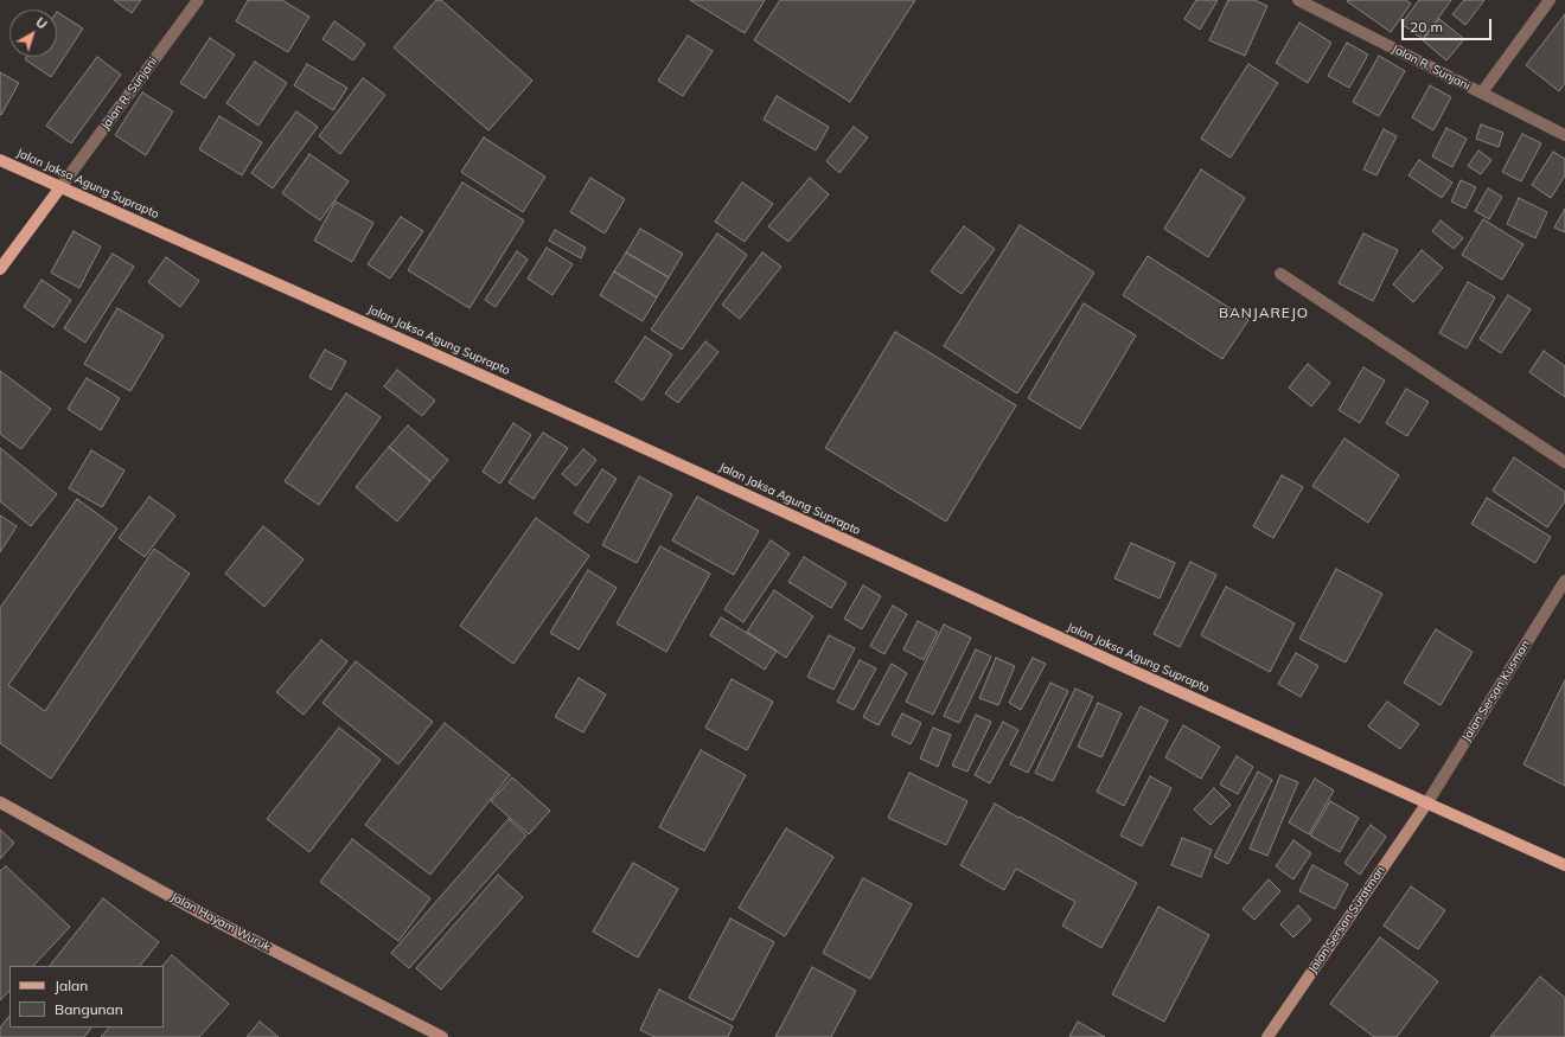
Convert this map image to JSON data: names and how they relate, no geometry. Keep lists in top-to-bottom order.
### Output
{
  "streets": {
    "main road": ["Jalan Jaksa Agung Suprapto"],
    "street": [
      "Jalan R. Sunjani",
      "Jalan Sersan Kusman",
      "Jalan Sersan Suratman",
      "Jalan Hayam Wuruk"
    ]
  },
  "crossings": [
    ["Jalan R. Sunjani", "Jalan Jaksa Agung Suprapto"],
    ["Jalan Jaksa Agung Suprapto", "Jalan Sersan Kusman"],
    ["Jalan Jaksa Agung Suprapto", "Jalan Sersan Suratman"],
    ["Jalan Sersan Kusman", "Jalan Sersan Suratman"]
  ],
  "districts": ["BANJAREJO"],
  "legend": ["Jalan", "Bangunan"],
  "scale_bar": "20 m",
  "north": "top right"
}
